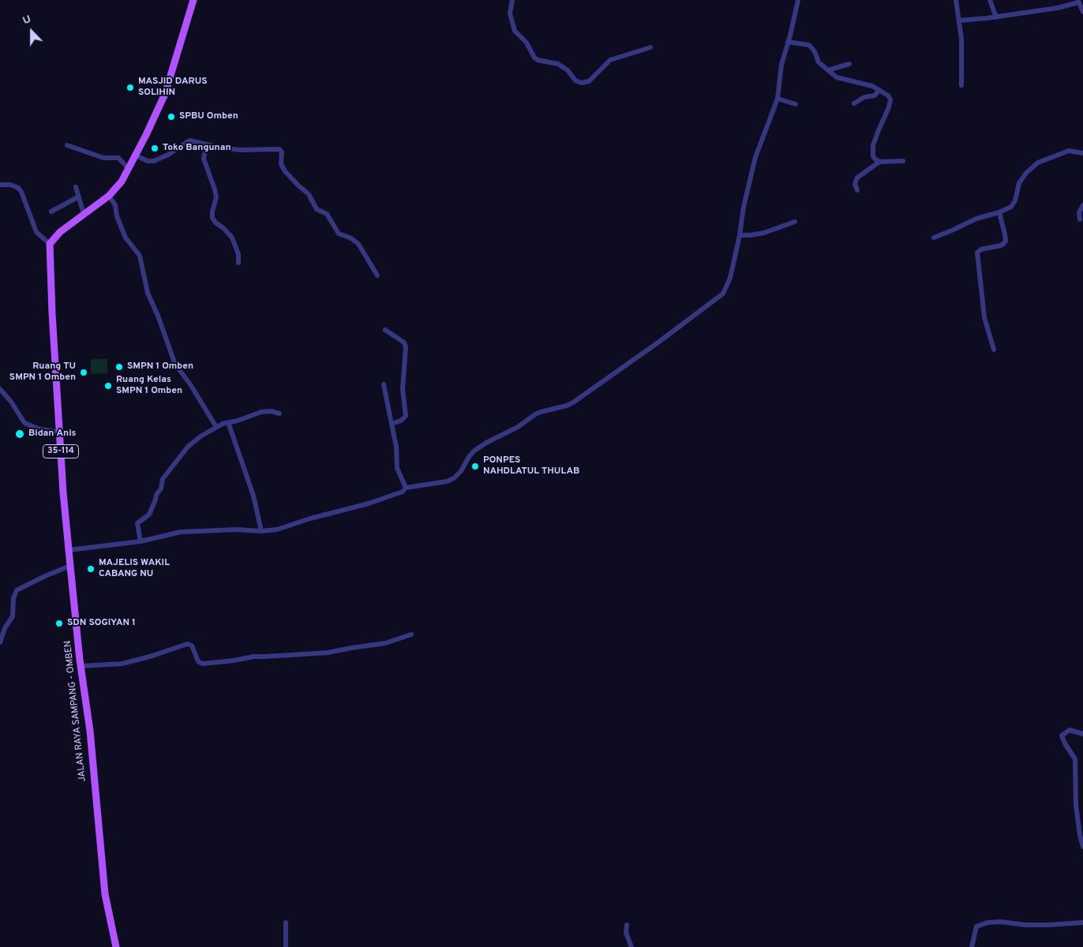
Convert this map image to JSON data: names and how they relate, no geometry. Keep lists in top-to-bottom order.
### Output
{
  "streets": {
    "main road": ["35-114", "JALAN RAYA SAMPANG - OMBEN"]
  },
  "places": [
    "MASJID DARUS SOLIHIN",
    "SPBU Omben",
    "Toko Bangunan",
    "SMPN 1 Omben",
    "Ruang TU SMPN 1 Omben",
    "Ruang Kelas SMPN 1 Omben",
    "Bidan Anis",
    "PONPES NAHDLATUL THULAB",
    "MAJELIS WAKIL CABANG NU",
    "SDN SOGIYAN 1"
  ],
  "north": "top"
}
